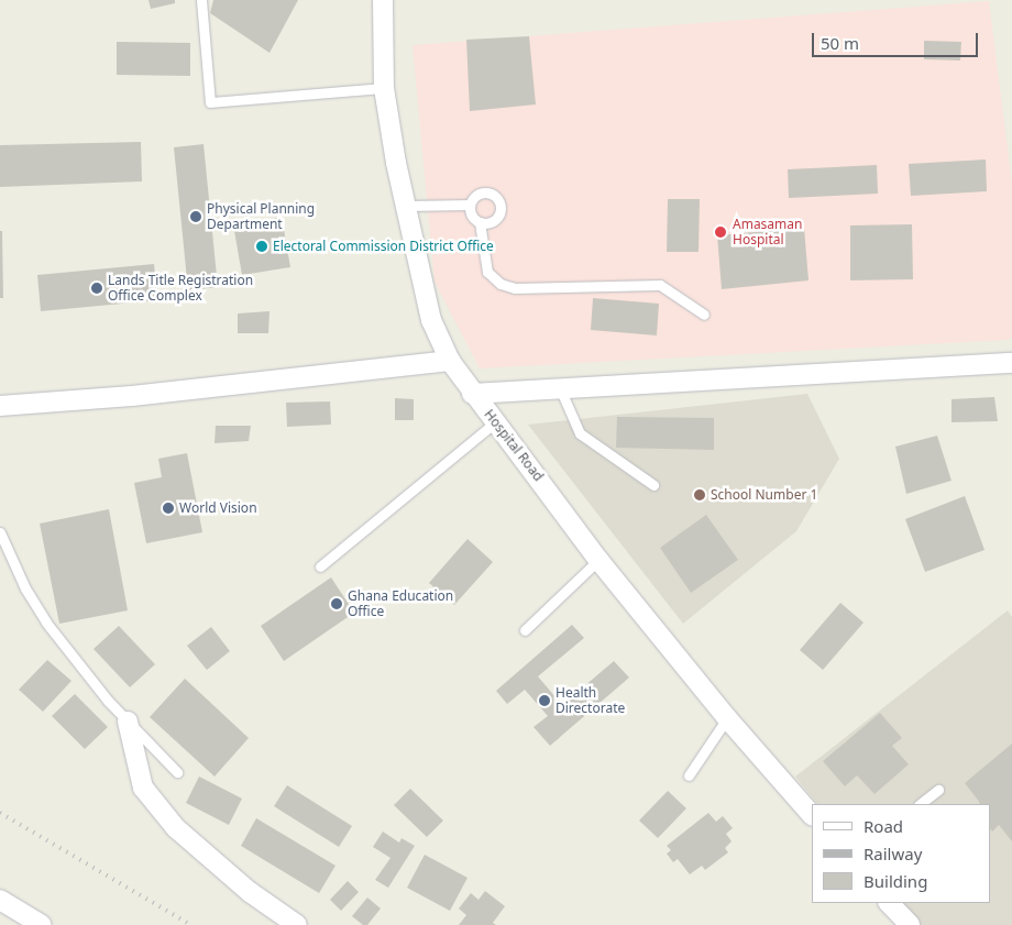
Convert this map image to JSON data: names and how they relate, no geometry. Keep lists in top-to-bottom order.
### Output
{
  "streets": {
    "street": ["Hospital Road"]
  },
  "places": [
    "Physical Planning Department",
    "Amasaman Hospital",
    "Electoral Commission District Office",
    "Lands Title Registration Office Complex",
    "School Number 1",
    "World Vision",
    "Ghana Education Office",
    "Health Directorate"
  ],
  "legend": ["Road", "Railway", "Building"],
  "scale_bar": "50 m"
}
